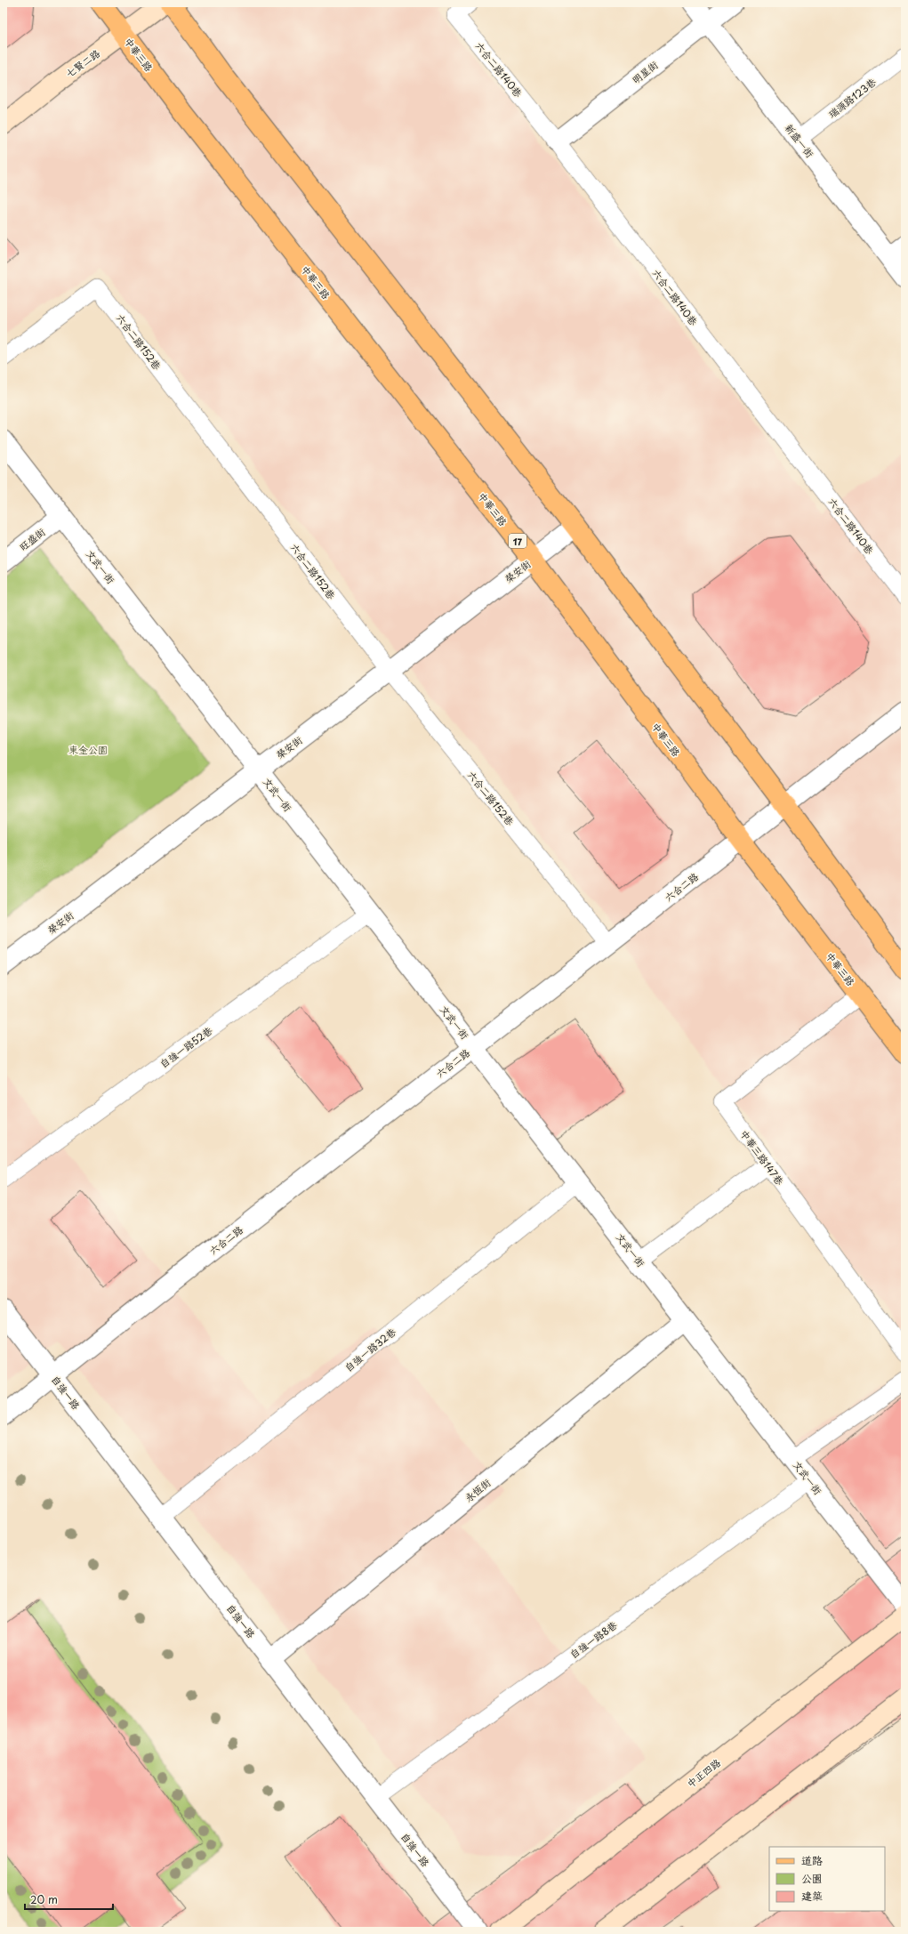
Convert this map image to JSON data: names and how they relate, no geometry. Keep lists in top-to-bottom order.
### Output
{
  "streets": {
    "main road": ["中華三路", "17"],
    "street": [
      "七賢二路",
      "明星街",
      "新盛一街",
      "旺盛街",
      "文武一街",
      "榮安街",
      "六合二路",
      "自強一路",
      "永恆街",
      "中正四路"
    ],
    "lane": [
      "六合二路140巷",
      "瑞源路123巷",
      "六合二路152巷",
      "自強一路52巷",
      "中華三路147巷",
      "自強一路32巷",
      "自強一路8巷"
    ]
  },
  "crossings": [
    ["中華三路", "七賢二路"],
    ["中華三路", "榮安街"],
    ["中華三路", "六合二路"],
    ["中華三路", "中華三路147巷"],
    ["六合二路140巷", "明星街"],
    ["明星街", "新盛一街"],
    ["瑞源路123巷", "新盛一街"],
    ["六合二路152巷", "榮安街"],
    ["六合二路152巷", "六合二路"],
    ["旺盛街", "文武一街"],
    ["文武一街", "榮安街"],
    ["文武一街", "六合二路"],
    ["文武一街", "自強一路52巷"],
    ["文武一街", "自強一路32巷"],
    ["文武一街", "永恆街"],
    ["文武一街", "自強一路8巷"],
    ["六合二路", "自強一路"],
    ["自強一路32巷", "自強一路"],
    ["自強一路", "永恆街"],
    ["自強一路", "自強一路8巷"]
  ],
  "parks": ["東金公園"],
  "legend": ["道路", "公園", "建築"],
  "scale_bar": "20 m"
}
